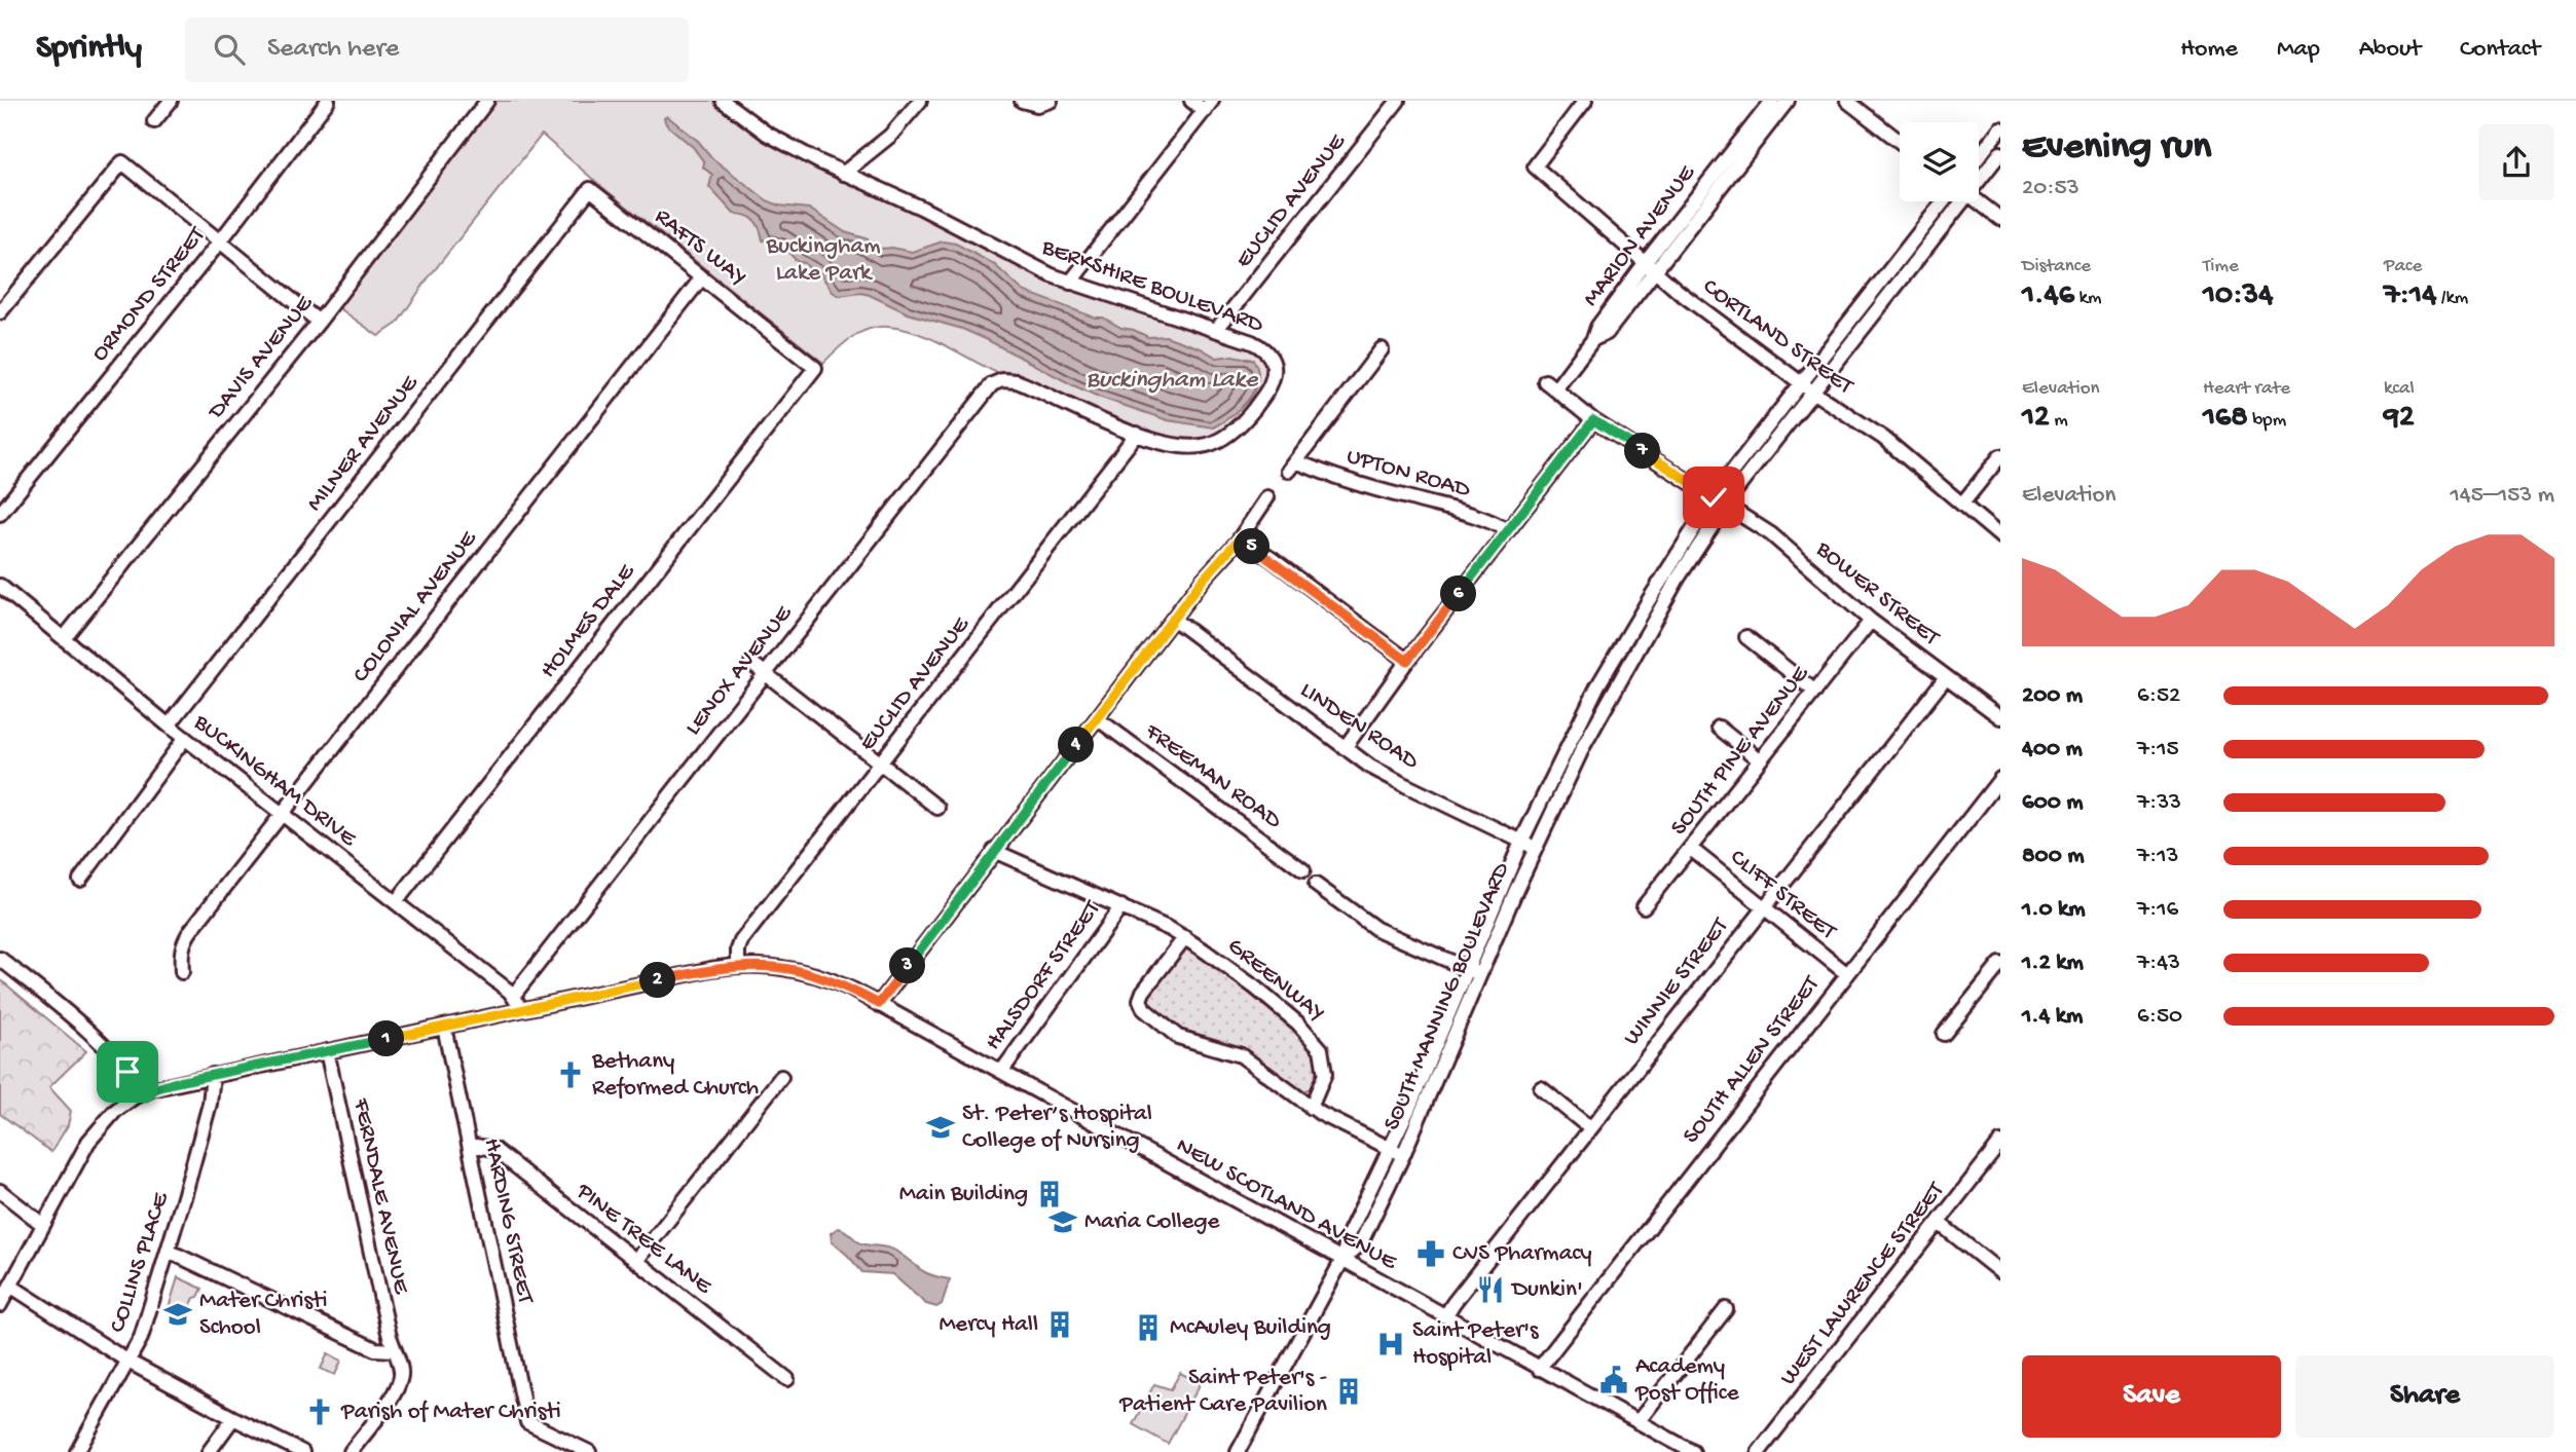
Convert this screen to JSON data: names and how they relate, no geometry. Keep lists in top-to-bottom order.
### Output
{
  "streets": {
    "street": [
      "EUCLID AVENUE",
      "MARION AVENUE",
      "RAFTS WAY",
      "BERKSHIRE BOULEVARD",
      "ORMOND STREET",
      "CORTLAND STREET",
      "DAVIS AVENUE",
      "MILNER AVENUE",
      "UPTON ROAD",
      "BOWER STREET",
      "COLONIAL AVENUE",
      "HOLMES DALE",
      "LENOX AVENUE",
      "LINDEN ROAD",
      "SOUTH PINE AVENUE",
      "FREEMAN ROAD",
      "BUCKINGHAM DRIVE",
      "CLIFF STREET",
      "HALSDORF STREET",
      "GREENWAY",
      "WINNIE STREET",
      "SOUTH MANNING BOULEVARD",
      "SOUTH ALLEN STREET",
      "FERNDALE AVENUE",
      "NEW SCOTLAND AVENUE",
      "HARDING STREET",
      "PINE TREE LANE",
      "COLLINS PLACE",
      "WEST LAWRENCE STREET"
    ]
  },
  "crossings": [
    ["EUCLID AVENUE", "BERKSHIRE BOULEVARD"],
    ["EUCLID AVENUE", "NEW SCOTLAND AVENUE"],
    ["MARION AVENUE", "CORTLAND STREET"],
    ["MARION AVENUE", "BOWER STREET"],
    ["RAFTS WAY", "MILNER AVENUE"],
    ["RAFTS WAY", "COLONIAL AVENUE"],
    ["RAFTS WAY", "HOLMES DALE"],
    ["BERKSHIRE BOULEVARD", "LENOX AVENUE"],
    ["CORTLAND STREET", "SOUTH MANNING BOULEVARD"],
    ["DAVIS AVENUE", "BUCKINGHAM DRIVE"],
    ["MILNER AVENUE", "BUCKINGHAM DRIVE"],
    ["BOWER STREET", "SOUTH PINE AVENUE"],
    ["BOWER STREET", "WINNIE STREET"],
    ["BOWER STREET", "SOUTH MANNING BOULEVARD"],
    ["COLONIAL AVENUE", "BUCKINGHAM DRIVE"],
    ["HOLMES DALE", "BUCKINGHAM DRIVE"],
    ["LENOX AVENUE", "BUCKINGHAM DRIVE"],
    ["LINDEN ROAD", "SOUTH MANNING BOULEVARD"],
    ["SOUTH PINE AVENUE", "CLIFF STREET"],
    ["CLIFF STREET", "WINNIE STREET"],
    ["CLIFF STREET", "SOUTH ALLEN STREET"],
    ["HALSDORF STREET", "GREENWAY"],
    ["HALSDORF STREET", "NEW SCOTLAND AVENUE"],
    ["WINNIE STREET", "NEW SCOTLAND AVENUE"],
    ["SOUTH MANNING BOULEVARD", "NEW SCOTLAND AVENUE"],
    ["SOUTH ALLEN STREET", "NEW SCOTLAND AVENUE"],
    ["FERNDALE AVENUE", "NEW SCOTLAND AVENUE"],
    ["NEW SCOTLAND AVENUE", "HARDING STREET"],
    ["NEW SCOTLAND AVENUE", "COLLINS PLACE"],
    ["HARDING STREET", "PINE TREE LANE"]
  ],
  "water": ["Buckingham Lake"],
  "parks": ["Buckingham Lake Park"],
  "places": {
    "church": ["Bethany Reformed Church", "Parish of Mater Christi"],
    "school or university": ["St. Peter’s Hospital College of Nursing", "Maria College", "Mater Christi School"],
    "building": [
      "Main Building",
      "Mercy Hall",
      "McAuley Building",
      "Saint Peter's - Patient Care Pavilion"
    ],
    "pharmacy": ["CVS Pharmacy"],
    "restaurant": ["Dunkin'"],
    "hospital": ["Saint Peter's Hospital"],
    "public building": ["Academy Post Office"]
  },
  "page": {
    "header": "Sprintly",
    "search": "Search here",
    "nav": [
      "Home",
      "Map",
      "About",
      "Contact"
    ],
    "heading": ["Evening run", "20:53"],
    "stats": [
      ["Distance", "1.46 km"],
      ["Time", "10:34"],
      ["Pace", "7:14 /km"],
      ["Elevation", "12 m"],
      ["Heart rate", "168 bpm"],
      ["kcal", "92"]
    ],
    "pins": [
      "7",
      "5",
      "6",
      "4",
      "3",
      "2",
      "1"
    ],
    "chart": ["Elevation", "145–153 m"],
    "list": [
      {
        "name": "200 m",
        "note": "6:52"
      },
      {
        "name": "400 m",
        "note": "7:15"
      },
      {
        "name": "600 m",
        "note": "7:33"
      },
      {
        "name": "800 m",
        "note": "7:13"
      },
      {
        "name": "1.0 km",
        "note": "7:16"
      },
      {
        "name": "1.2 km",
        "note": "7:43"
      },
      {
        "name": "1.4 km",
        "note": "6:50"
      }
    ],
    "buttons": ["Save", "Share"]
  }
}
